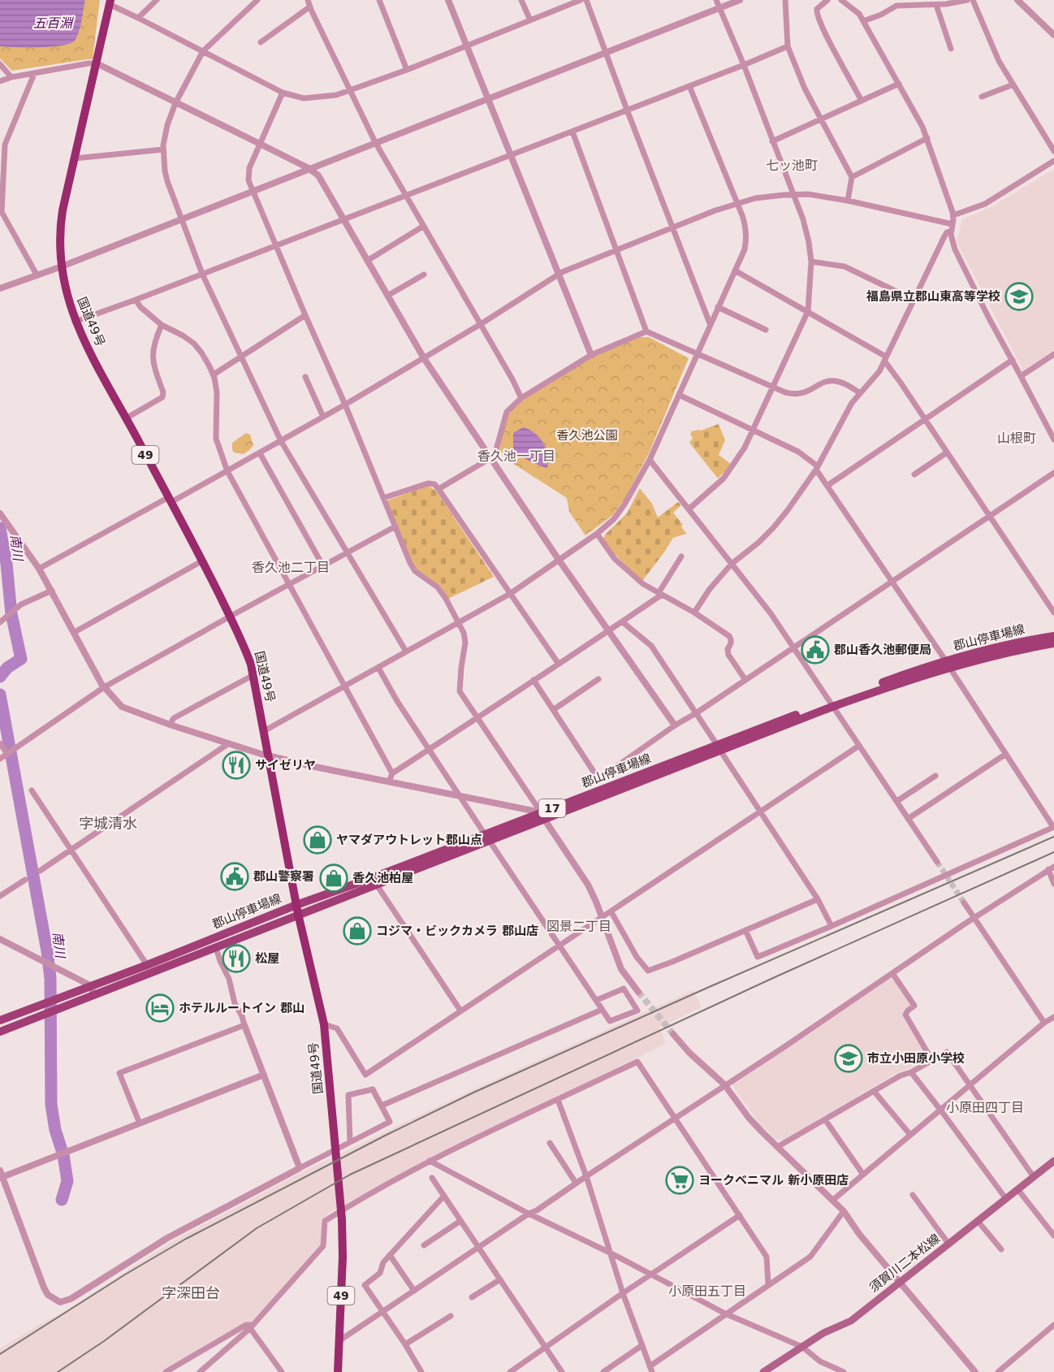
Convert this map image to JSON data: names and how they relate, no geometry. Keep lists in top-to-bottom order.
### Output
{
  "streets": {
    "highway": ["国道49号", "49"],
    "main road": ["郡山停車場線", "17", "須賀川二本松線"]
  },
  "crossings": [
    ["国道49号", "郡山停車場線"]
  ],
  "districts": [
    "七ッ池町",
    "山根町",
    "香久池一丁目",
    "香久池二丁目",
    "字城清水",
    "図景二丁目",
    "小原田四丁目",
    "小原田五丁目",
    "字深田台"
  ],
  "water": ["五百淵", "南川"],
  "parks": ["香久池公園"],
  "places": {
    "school or university": ["福島県立郡山東高等学校", "市立小田原小学校"],
    "public building": ["郡山香久池郵便局", "郡山警察署"],
    "restaurant": ["サイゼリヤ", "松屋"],
    "shop": ["ヤマダアウトレット郡山点", "香久池柏屋", "コジマ・ビックカメラ 郡山店"],
    "hotel": ["ホテルルートイン 郡山"],
    "supermarket": ["ヨークベニマル 新小原田店"]
  }
}
